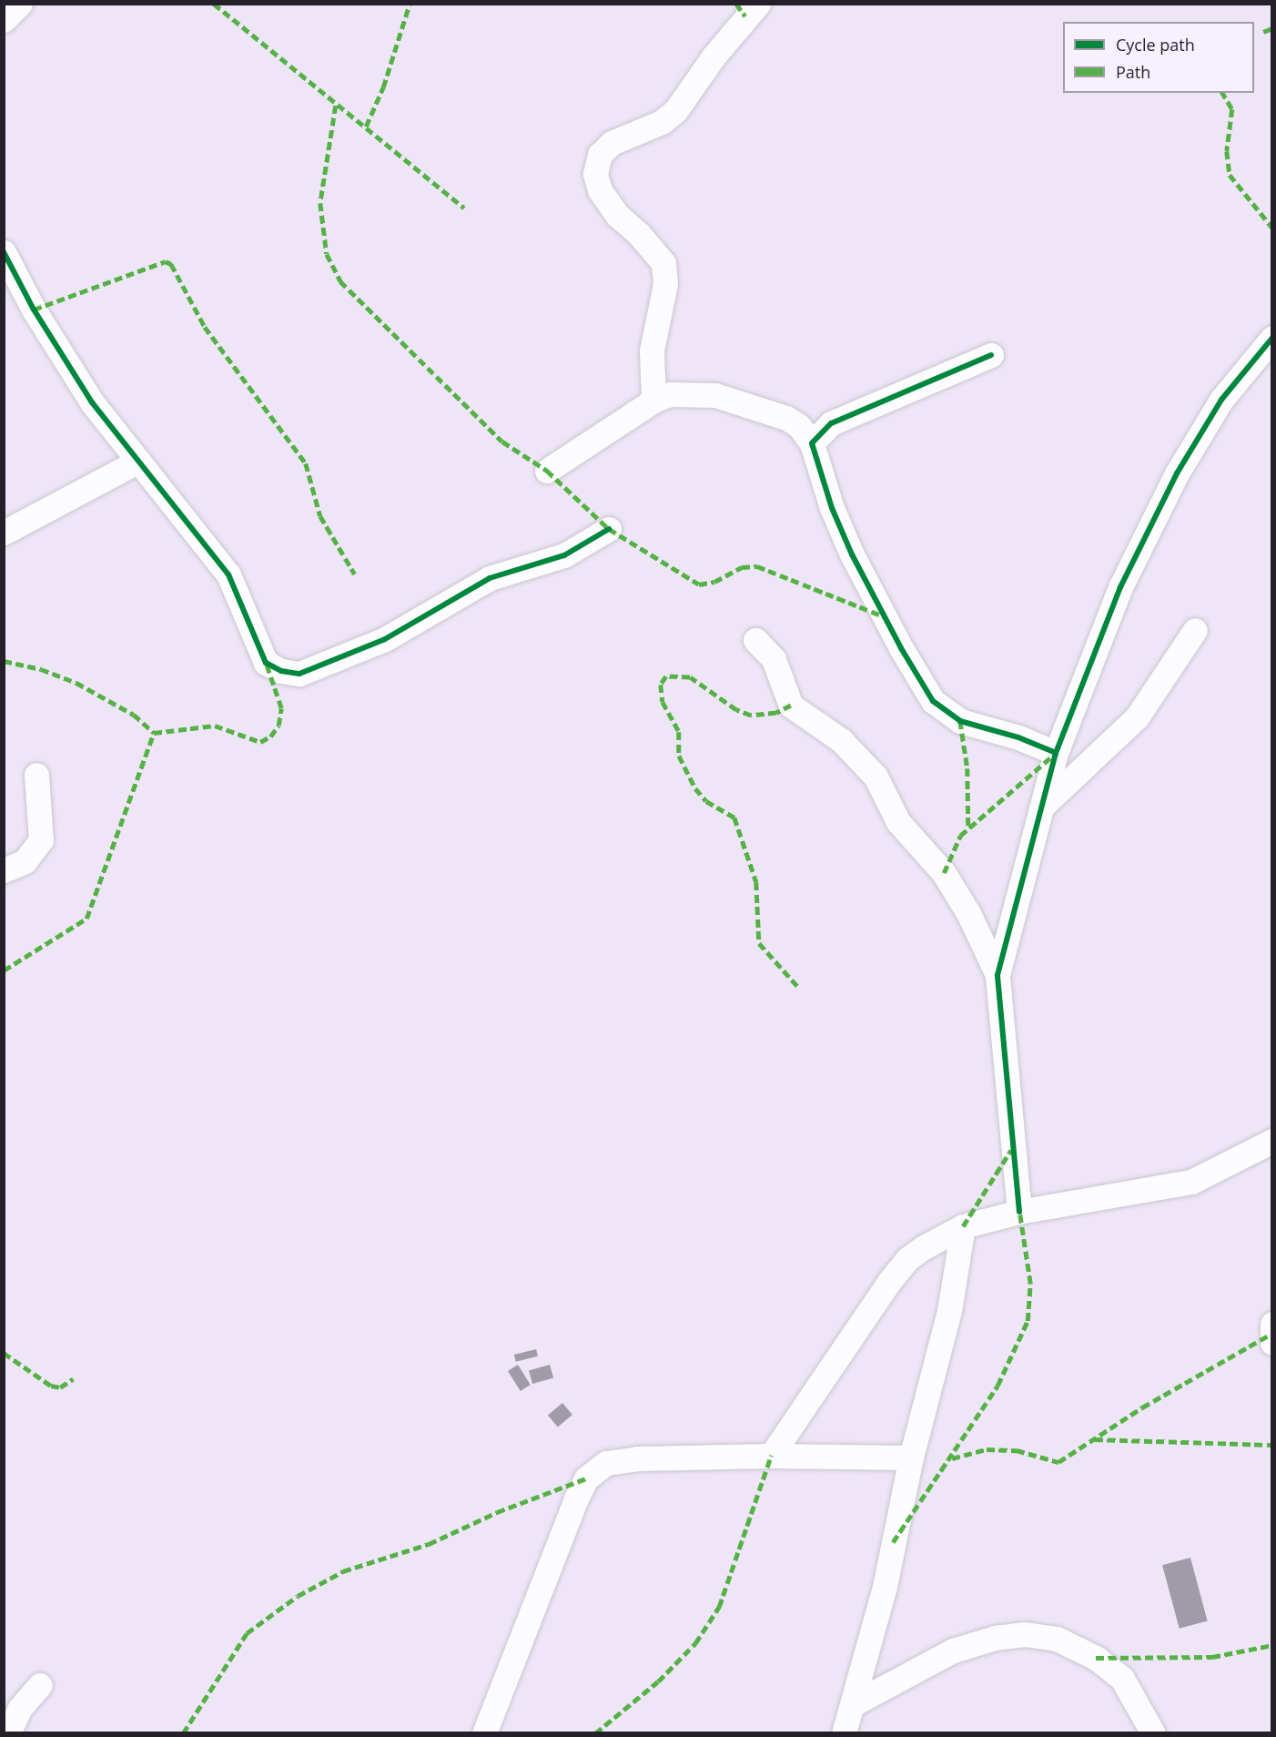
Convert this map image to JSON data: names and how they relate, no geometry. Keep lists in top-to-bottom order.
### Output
{
  "legend": ["Cycle path", "Path"]
}
